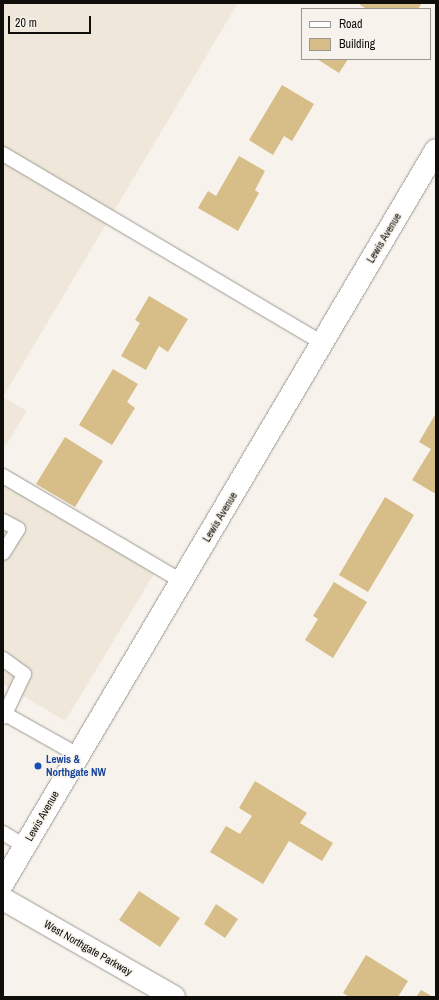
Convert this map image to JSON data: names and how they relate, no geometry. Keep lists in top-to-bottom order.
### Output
{
  "streets": {
    "main road": ["Lewis Avenue", "West Northgate Parkway"]
  },
  "places": ["Lewis & Northgate NW"],
  "legend": ["Road", "Building"],
  "scale_bar": "20 m"
}
